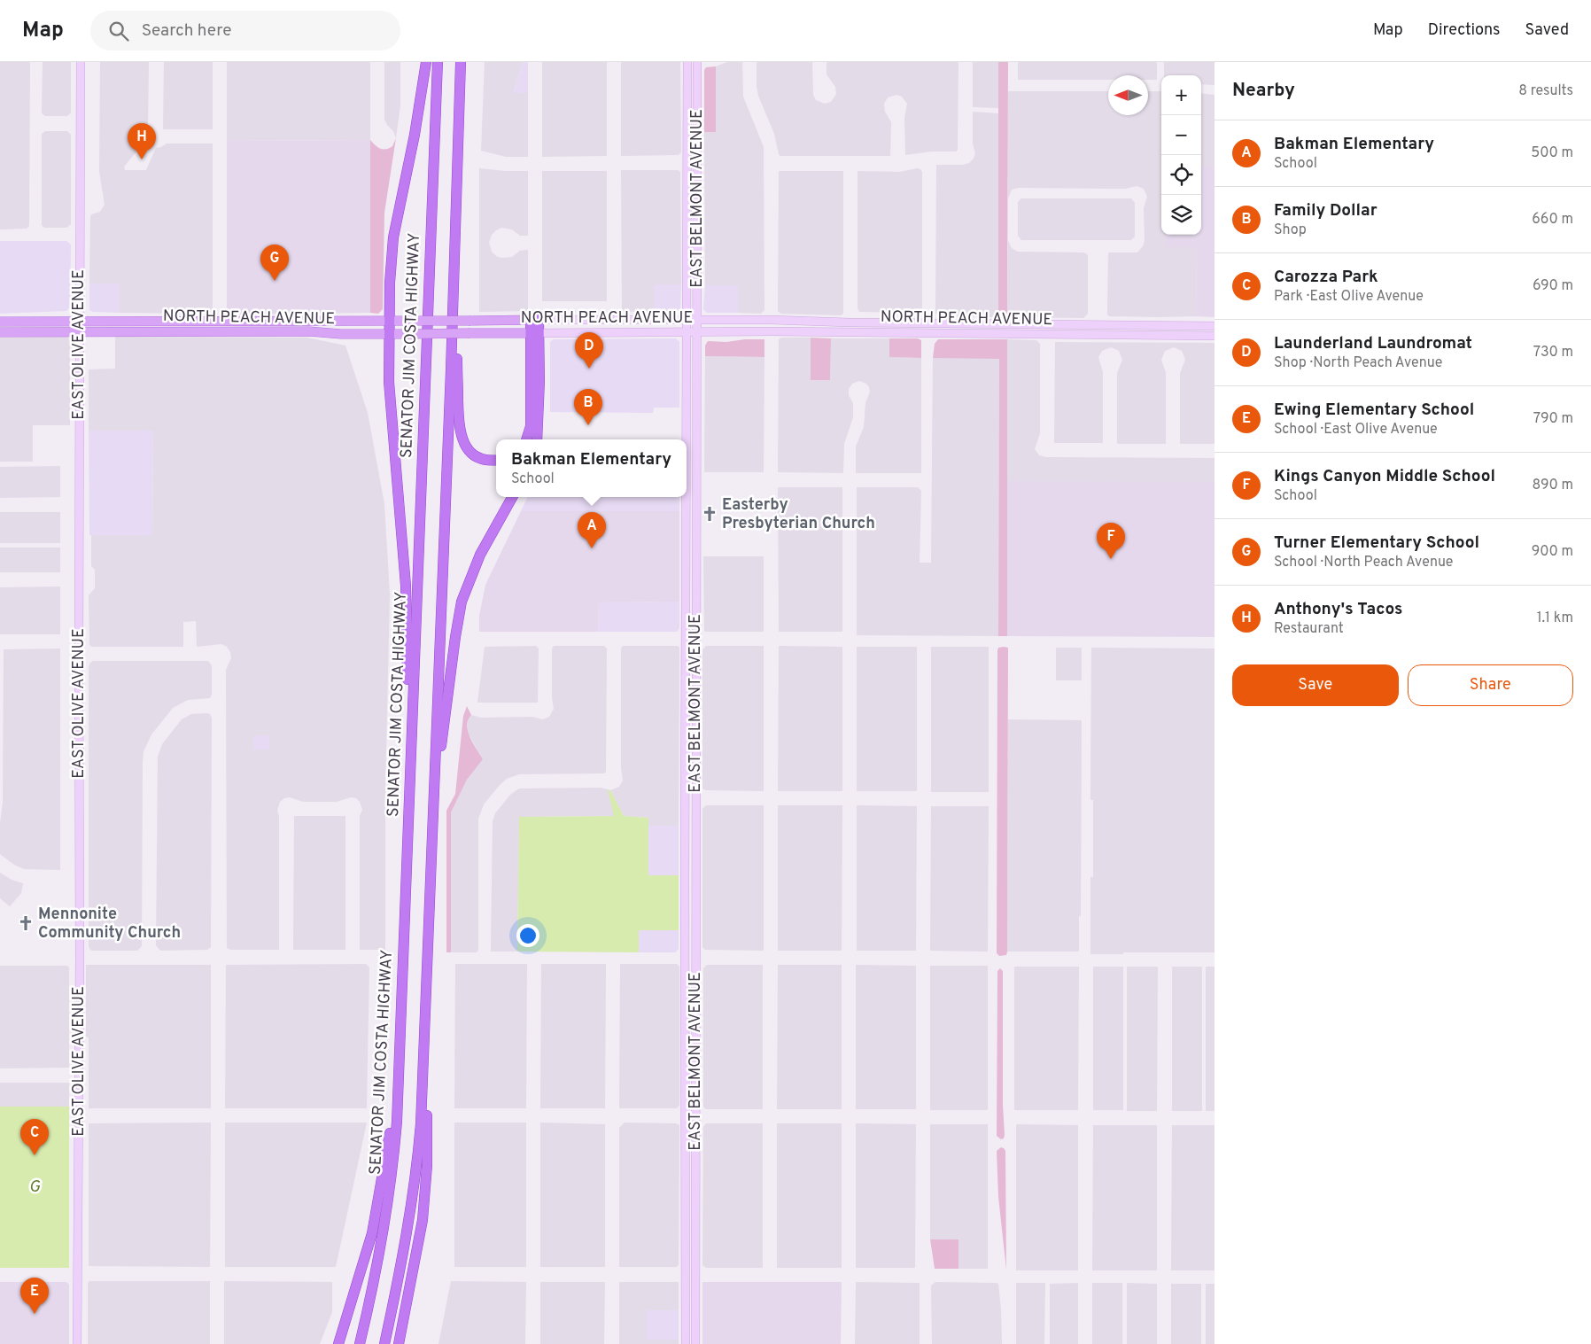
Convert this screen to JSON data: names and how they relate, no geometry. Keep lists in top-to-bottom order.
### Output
{
  "streets": {
    "highway": ["SENATOR JIM COSTA HIGHWAY"],
    "main road": ["EAST BELMONT AVENUE", "NORTH PEACH AVENUE", "EAST OLIVE AVENUE"]
  },
  "crossings": [
    ["EAST BELMONT AVENUE", "NORTH PEACH AVENUE"],
    ["NORTH PEACH AVENUE", "EAST OLIVE AVENUE"]
  ],
  "water": ["G"],
  "places": {
    "church": ["Easterby Presbyterian Church", "Mennonite Community Church"]
  },
  "north": "left",
  "page": {
    "header": "Map",
    "search": "Search here",
    "nav": ["Map", "Directions", "Saved"],
    "heading": ["Nearby", "8 results"],
    "map_buttons": ["+", "−"],
    "list": [
      {
        "mark": "A",
        "name": "Bakman Elementary",
        "note": "School",
        "value": "500 m"
      },
      {
        "mark": "B",
        "name": "Family Dollar",
        "note": "Shop",
        "value": "660 m"
      },
      {
        "mark": "C",
        "name": "Carozza Park",
        "note": "Park · East Olive Avenue",
        "value": "690 m"
      },
      {
        "mark": "D",
        "name": "Launderland Laundromat",
        "note": "Shop · North Peach Avenue",
        "value": "730 m"
      },
      {
        "mark": "E",
        "name": "Ewing Elementary School",
        "note": "School · East Olive Avenue",
        "value": "790 m"
      },
      {
        "mark": "F",
        "name": "Kings Canyon Middle School",
        "note": "School",
        "value": "890 m"
      },
      {
        "mark": "G",
        "name": "Turner Elementary School",
        "note": "School · North Peach Avenue",
        "value": "900 m"
      },
      {
        "mark": "H",
        "name": "Anthony's Tacos",
        "note": "Restaurant",
        "value": "1.1 km"
      }
    ],
    "pins": [
      "H",
      "G",
      "D",
      "B",
      "A",
      "F",
      "C",
      "E"
    ],
    "popup": ["Bakman Elementary", "School"],
    "buttons": ["Save", "Share"]
  }
}
